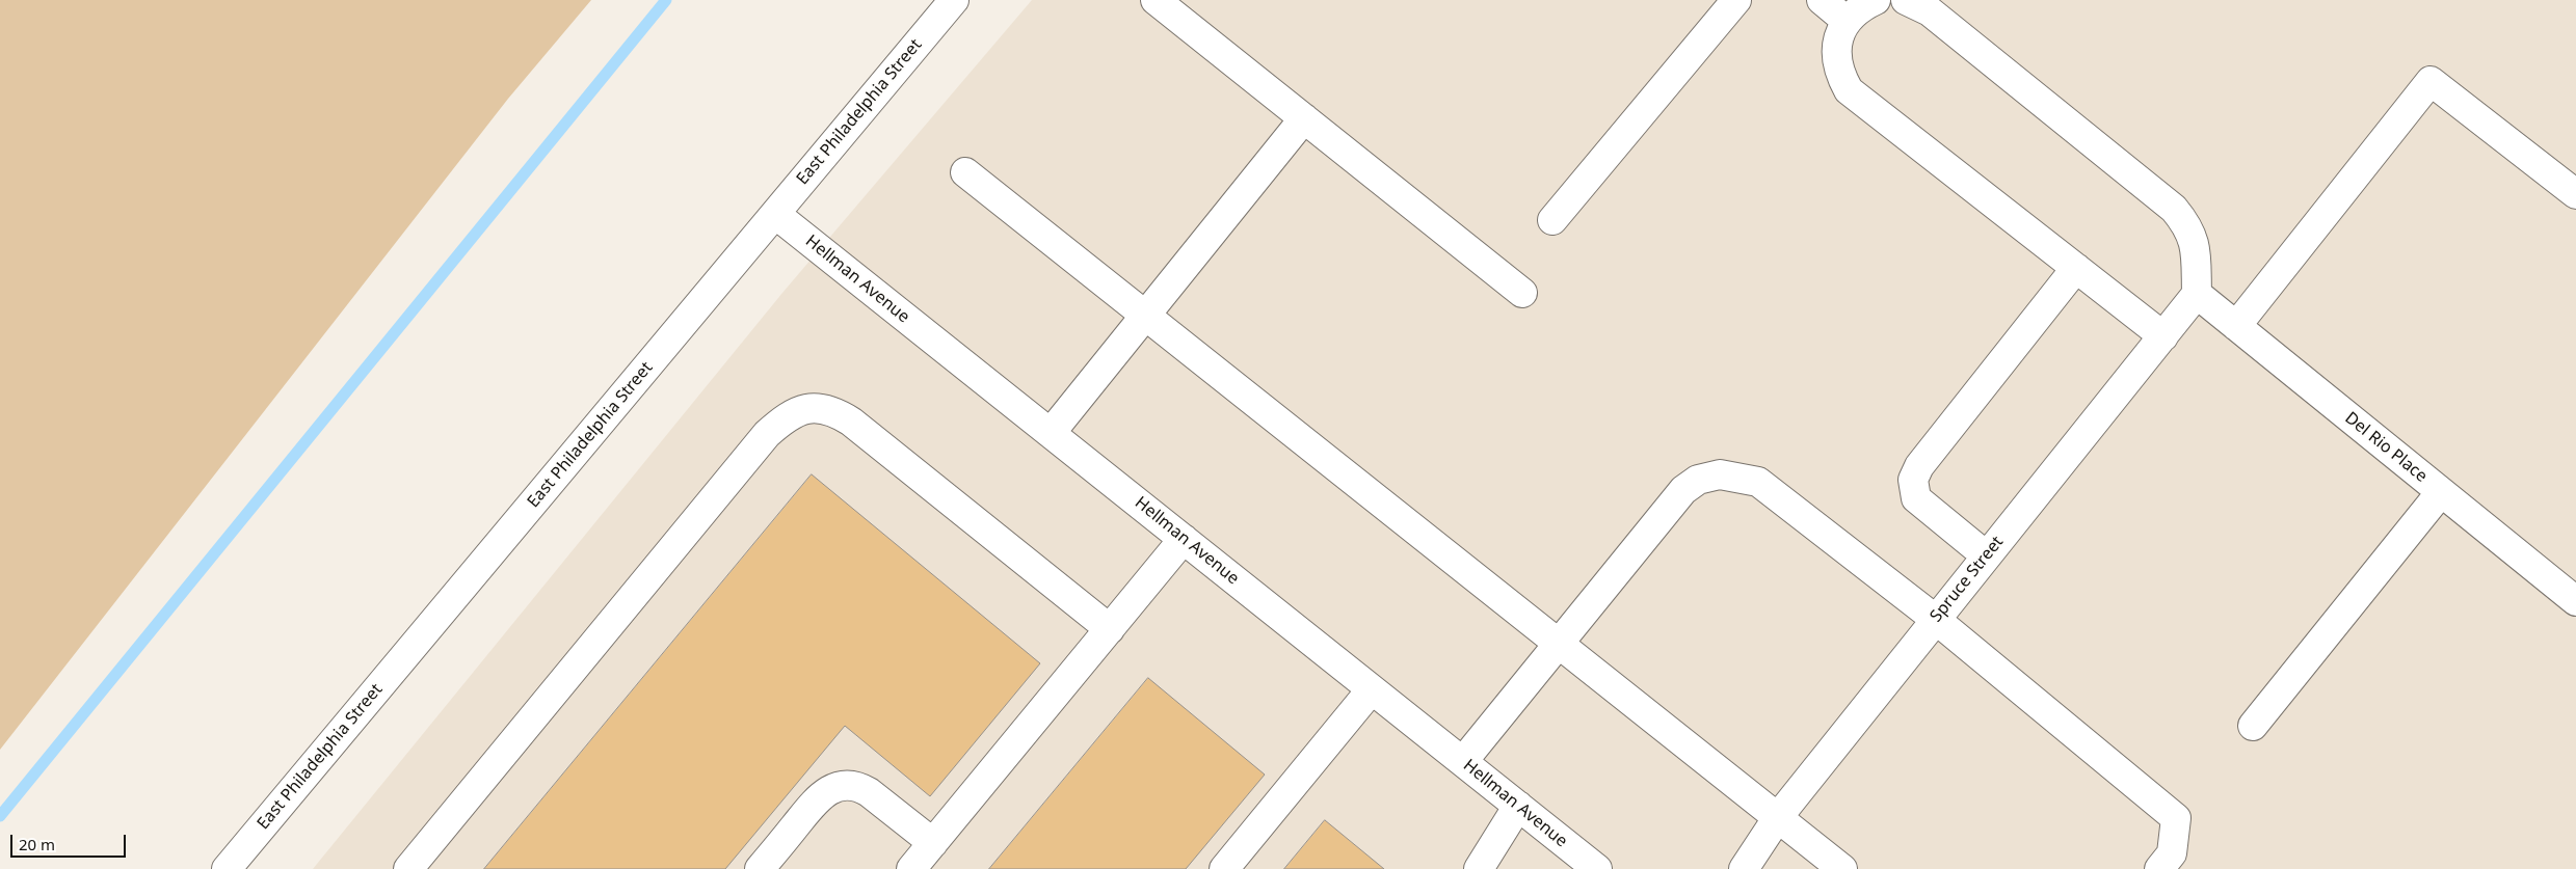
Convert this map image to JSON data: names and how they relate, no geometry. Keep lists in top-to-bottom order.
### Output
{
  "streets": {
    "street": [
      "East Philadelphia Street",
      "Hellman Avenue",
      "Del Rio Place",
      "Spruce Street"
    ]
  },
  "crossings": [
    ["East Philadelphia Street", "Hellman Avenue"],
    ["Del Rio Place", "Spruce Street"]
  ],
  "scale_bar": "20 m"
}
